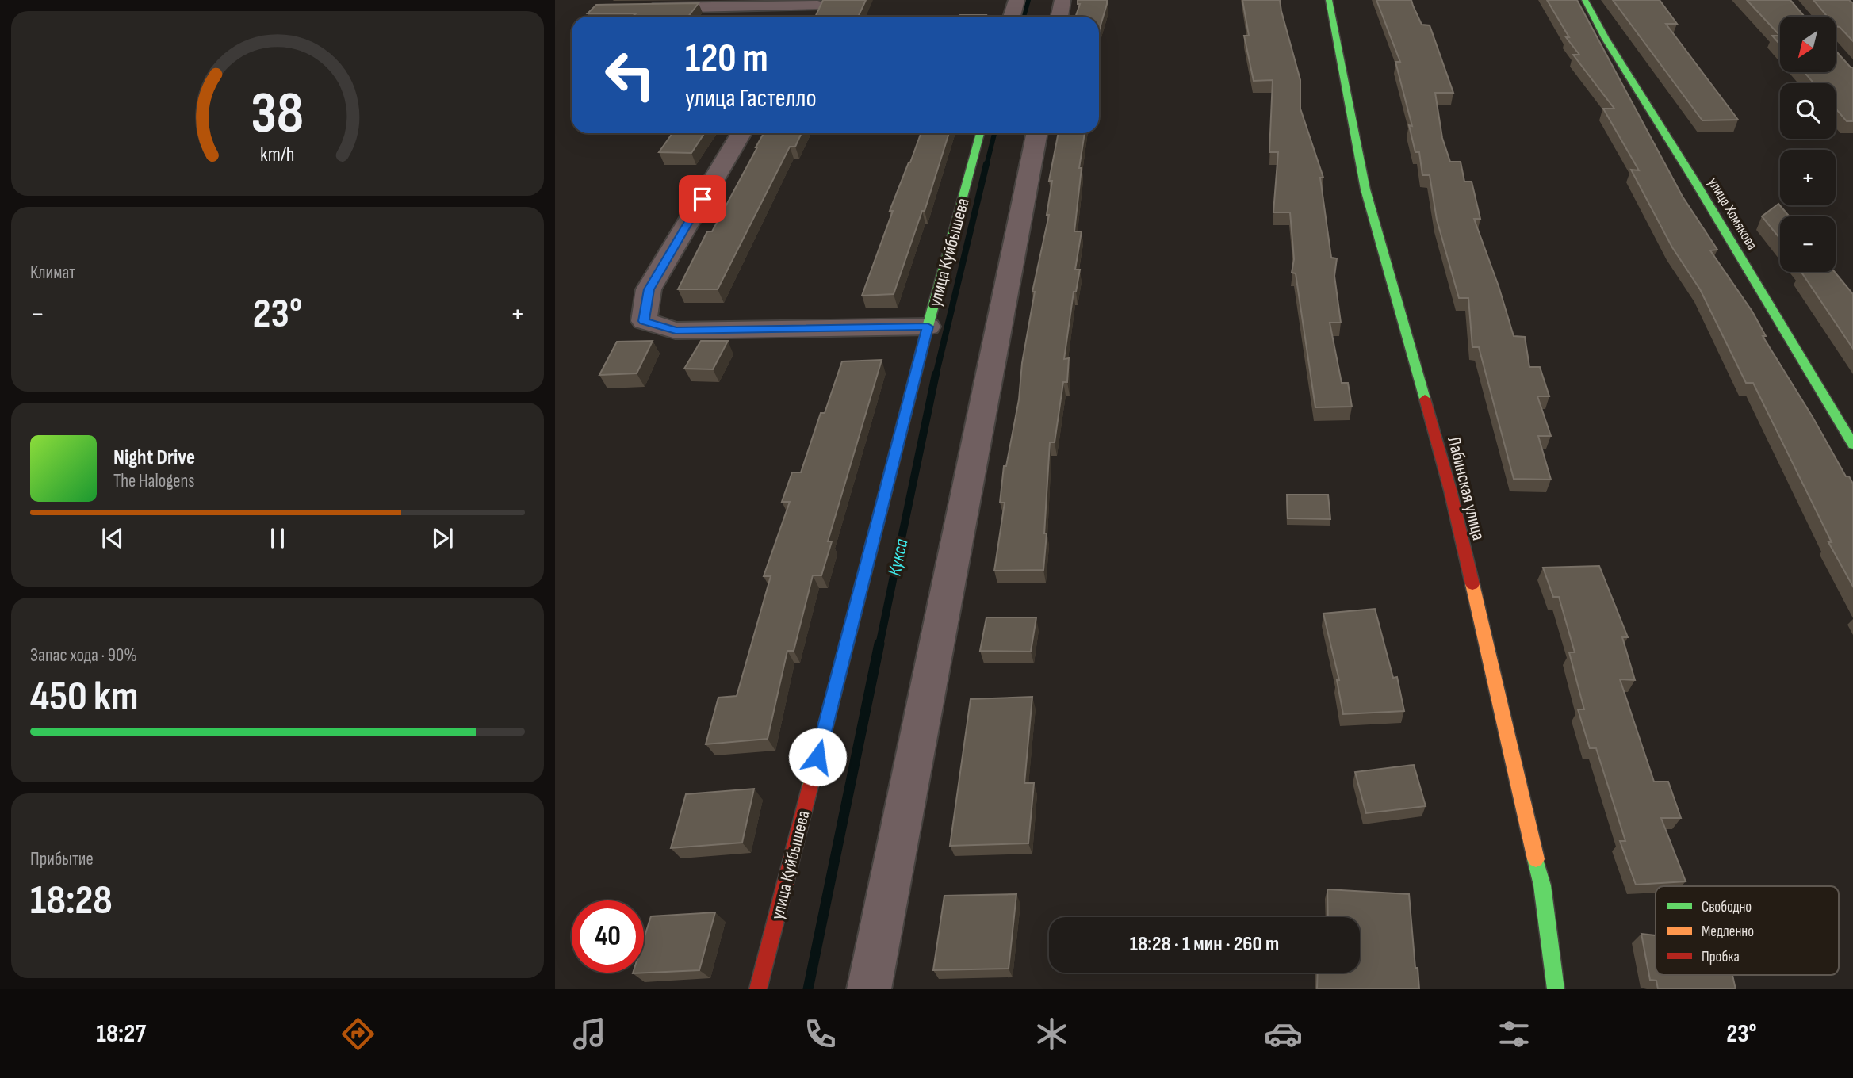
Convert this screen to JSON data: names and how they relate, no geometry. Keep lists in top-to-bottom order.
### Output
{
  "streets": {
    "street": ["улица Хомякова", "улица Куйбышева", "Лабинская улица"]
  },
  "water": ["Кукса"],
  "legend": ["Свободно", "Медленно", "Пробка"],
  "north": "bottom left",
  "page": {
    "map_buttons": ["+", "−"],
    "turn": ["120 m", "улица Гастелло"],
    "tile": [
      "Климат",
      ["Запас хода · 90%", "450 km"],
      ["Прибытие", "18:28"]
    ],
    "heat": ["−", "23°", "+"],
    "song": ["Night Drive", "The Halogens"],
    "limit": "40",
    "trip": "18:28 · 1 мин · 260 m",
    "tabs": ["18:27", "23°"],
    "gauge": ["38", "km/h"]
  }
}
